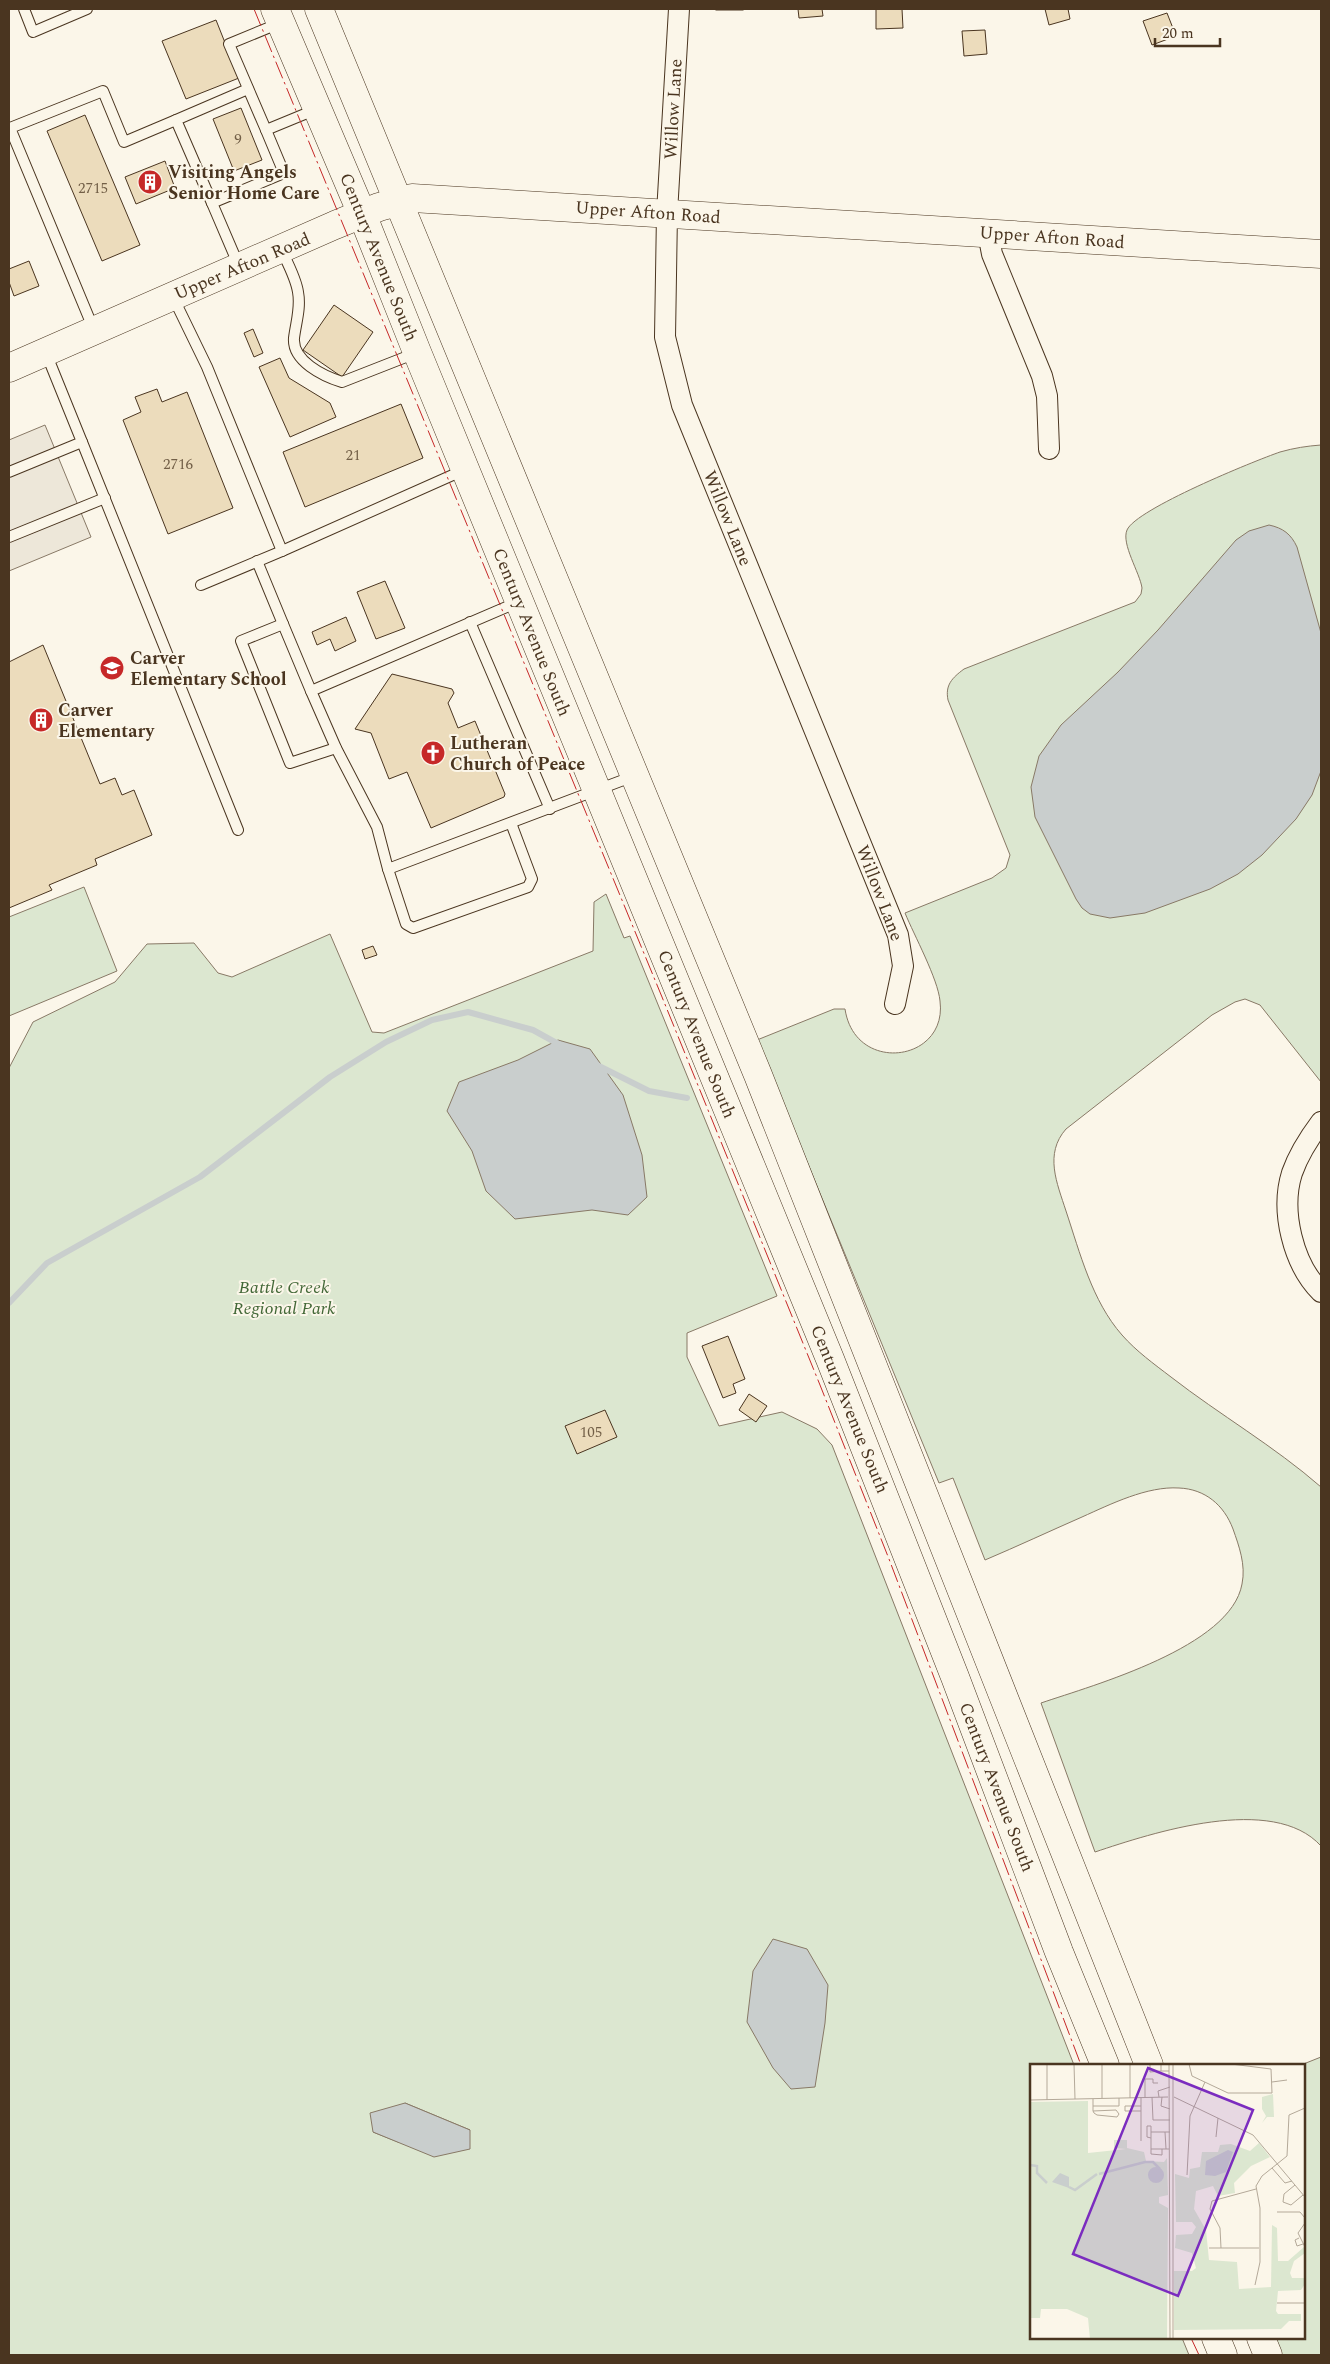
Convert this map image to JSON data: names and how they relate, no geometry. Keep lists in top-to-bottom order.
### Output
{
  "streets": {
    "main road": ["Upper Afton Road", "Century Avenue South"],
    "street": ["Willow Lane"]
  },
  "crossings": [
    ["Willow Lane", "Upper Afton Road"],
    ["Upper Afton Road", "Century Avenue South"]
  ],
  "parks": ["Battle Creek Regional Park"],
  "places": {
    "building": ["Visiting Angels Senior Home Care", "Carver Elementary"],
    "school or university": ["Carver Elementary School"],
    "church": ["Lutheran Church of Peace"]
  },
  "house_numbers": [
    "9",
    "2715",
    "21",
    "2716",
    "105"
  ],
  "scale_bar": "20 m"
}
